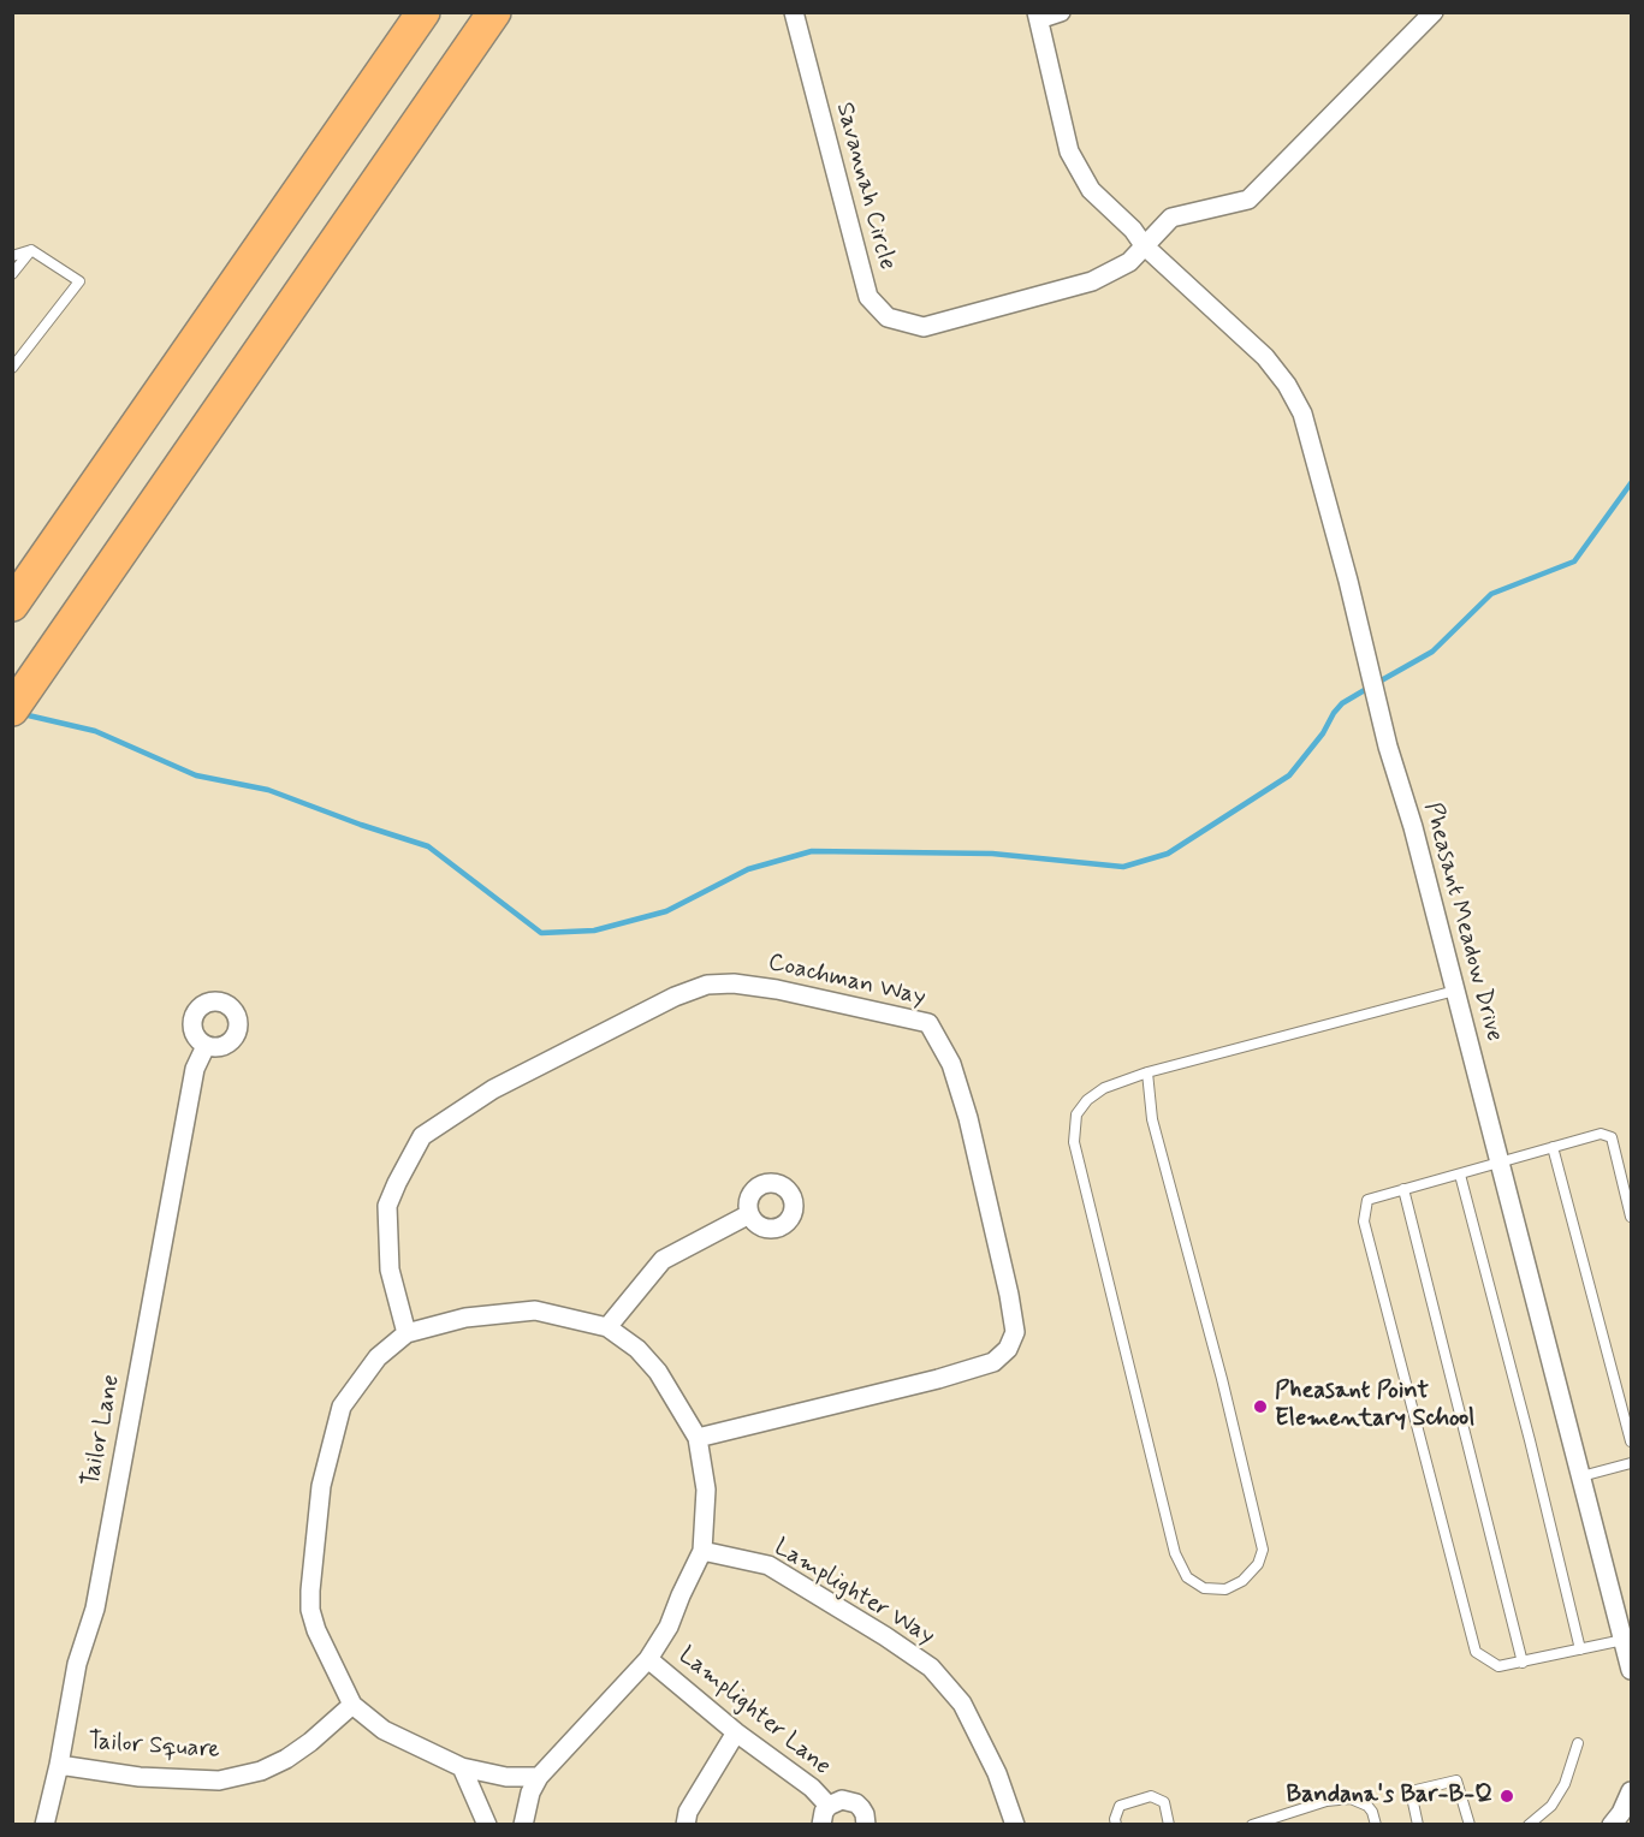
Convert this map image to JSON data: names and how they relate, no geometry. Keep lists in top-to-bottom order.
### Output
{
  "streets": {
    "street": [
      "Savannah Circle",
      "Pheasant Meadow Drive",
      "Coachman Way",
      "Tailor Lane",
      "Lamplighter Way",
      "Lamplighter Lane",
      "Tailor Square"
    ]
  },
  "crossings": [
    ["Savannah Circle", "Pheasant Meadow Drive"],
    ["Tailor Lane", "Tailor Square"]
  ],
  "places": ["Pheasant Point Elementary School", "Bandana's Bar-B-Q"]
}
